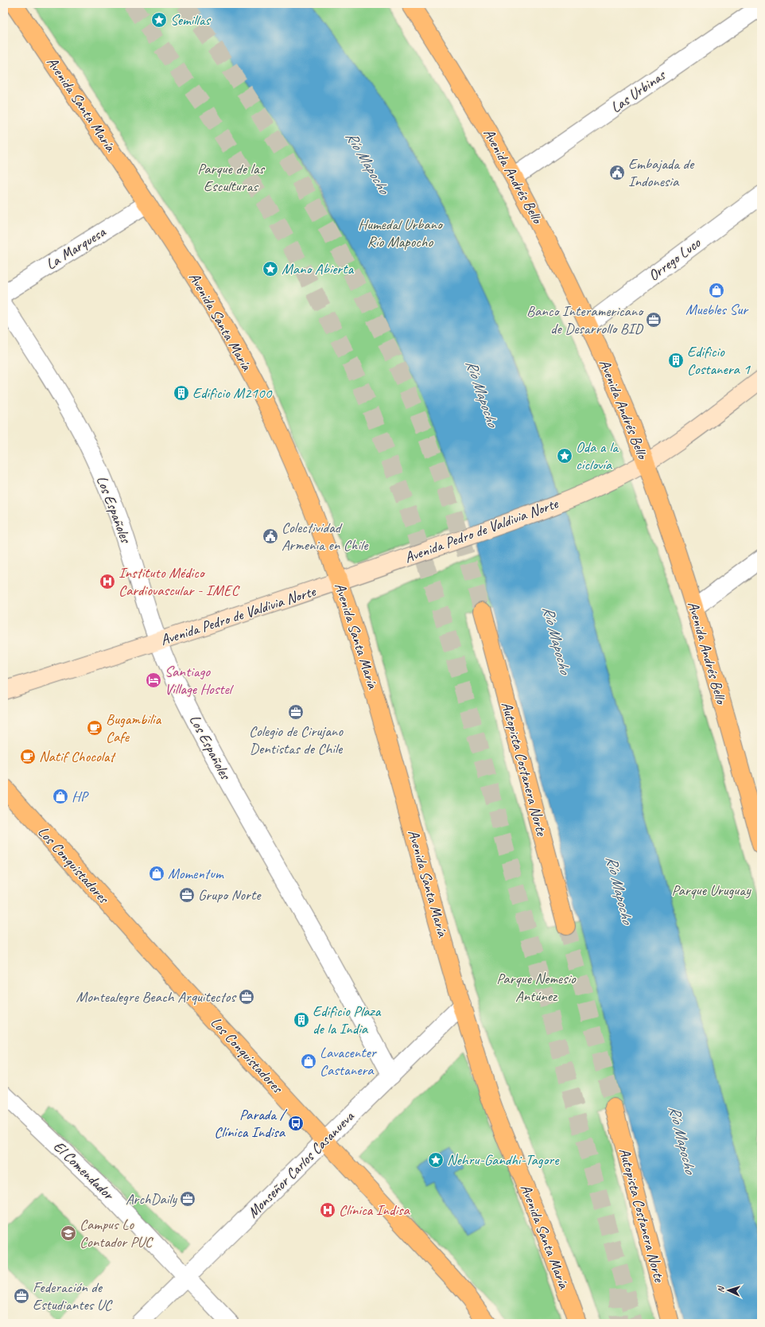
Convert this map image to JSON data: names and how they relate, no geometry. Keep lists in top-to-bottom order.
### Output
{
  "streets": {
    "main road": [
      "Avenida Santa María",
      "Avenida Andrés Bello",
      "Avenida Pedro de Valdivia Norte",
      "Autopista Costanera Norte",
      "Los Conquistadores"
    ],
    "street": [
      "Las Urbinas",
      "La Marquesa",
      "Orrego Luco",
      "Los Españoles",
      "Monseñor Carlos Casanueva",
      "El Comendador"
    ]
  },
  "crossings": [
    ["Las Urbinas", "Avenida Andrés Bello"],
    ["Avenida Santa María", "La Marquesa"],
    ["Avenida Santa María", "Avenida Pedro de Valdivia Norte"],
    ["Avenida Santa María", "Monseñor Carlos Casanueva"],
    ["Avenida Andrés Bello", "Orrego Luco"],
    ["Avenida Andrés Bello", "Avenida Pedro de Valdivia Norte"],
    ["Los Españoles", "Avenida Pedro de Valdivia Norte"],
    ["Los Españoles", "Monseñor Carlos Casanueva"],
    ["Los Conquistadores", "Monseñor Carlos Casanueva"],
    ["Monseñor Carlos Casanueva", "El Comendador"]
  ],
  "water": ["Río Mapocho"],
  "parks": [
    "Parque de las Esculturas",
    "Humedal Urbano Río Mapocho",
    "Parque Uruguay",
    "Parque Nemesio Antúnez"
  ],
  "places": {
    "place": [
      "Semillas",
      "Mano Abierta",
      "Oda a la ciclovía",
      "Nehru-Gandhi-Tagore"
    ],
    "public building": ["Embajada de Indonesia", "Colectividad Armenia en Chile"],
    "shop": [
      "Muebles Sur",
      "HP",
      "Momentum",
      "Lavacenter Castanera"
    ],
    "office": [
      "Banco Interamericano de Desarrollo BID",
      "Colegio de Cirujano Dentistas de Chile",
      "Grupo Norte",
      "Montealegre Beach Arquitectos",
      "ArchDaily",
      "Federación de Estudiantes UC"
    ],
    "building": ["Edificio Costanera 1", "Edificio M2100", "Edificio Plaza de la India"],
    "hospital": ["Instituto Médico Cardiovascular - IMEC", "Clínica Indisa"],
    "hotel": ["Santiago Village Hostel"],
    "cafe": ["Bugambilia Cafe", "Natif Chocolat"],
    "bus stop": ["Parada / Clínica Indisa"],
    "school or university": ["Campus Lo Contador PUC"]
  },
  "north": "left"
}
